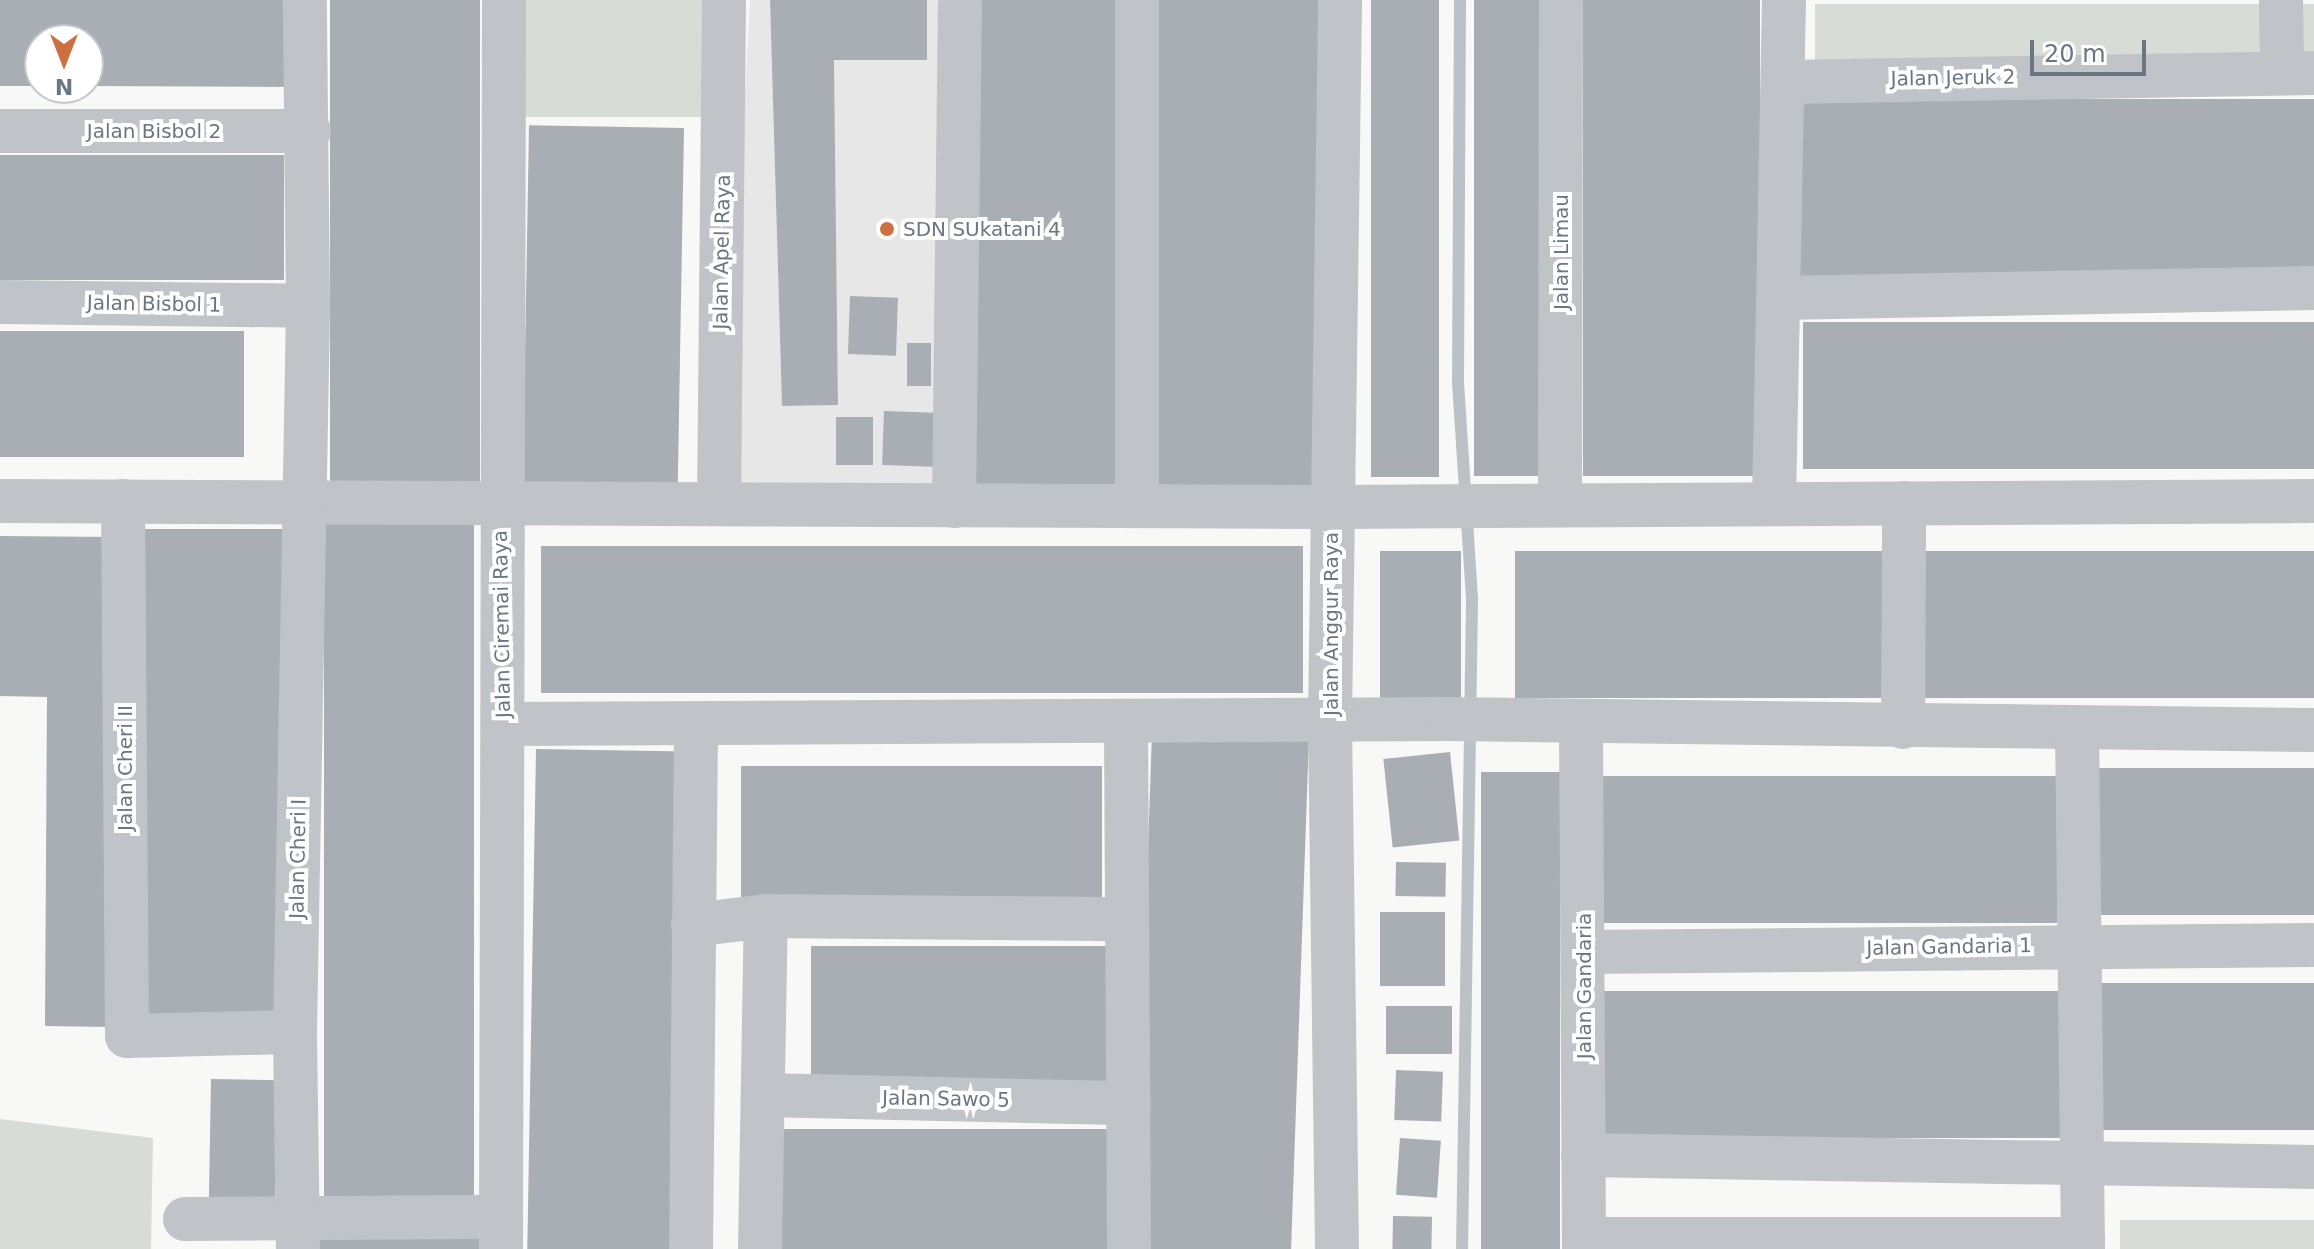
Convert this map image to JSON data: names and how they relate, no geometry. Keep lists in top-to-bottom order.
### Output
{
  "streets": {
    "street": [
      "Jalan Jeruk 2",
      "Jalan Bisbol 2",
      "Jalan Apel Raya",
      "Jalan Limau",
      "Jalan Bisbol 1",
      "Jalan Ciremai Raya",
      "Jalan Anggur Raya",
      "Jalan Cheri II",
      "Jalan Cheri I",
      "Jalan Gandaria 1",
      "Jalan Gandaria",
      "Jalan Sawo 5"
    ]
  },
  "crossings": [
    ["Jalan Bisbol 2", "Jalan Cheri I"],
    ["Jalan Bisbol 1", "Jalan Cheri I"],
    ["Jalan Cheri II", "Jalan Cheri I"],
    ["Jalan Gandaria 1", "Jalan Gandaria"]
  ],
  "places": ["SDN SUkatani 4"],
  "scale_bar": "20 m",
  "north": "bottom"
}
